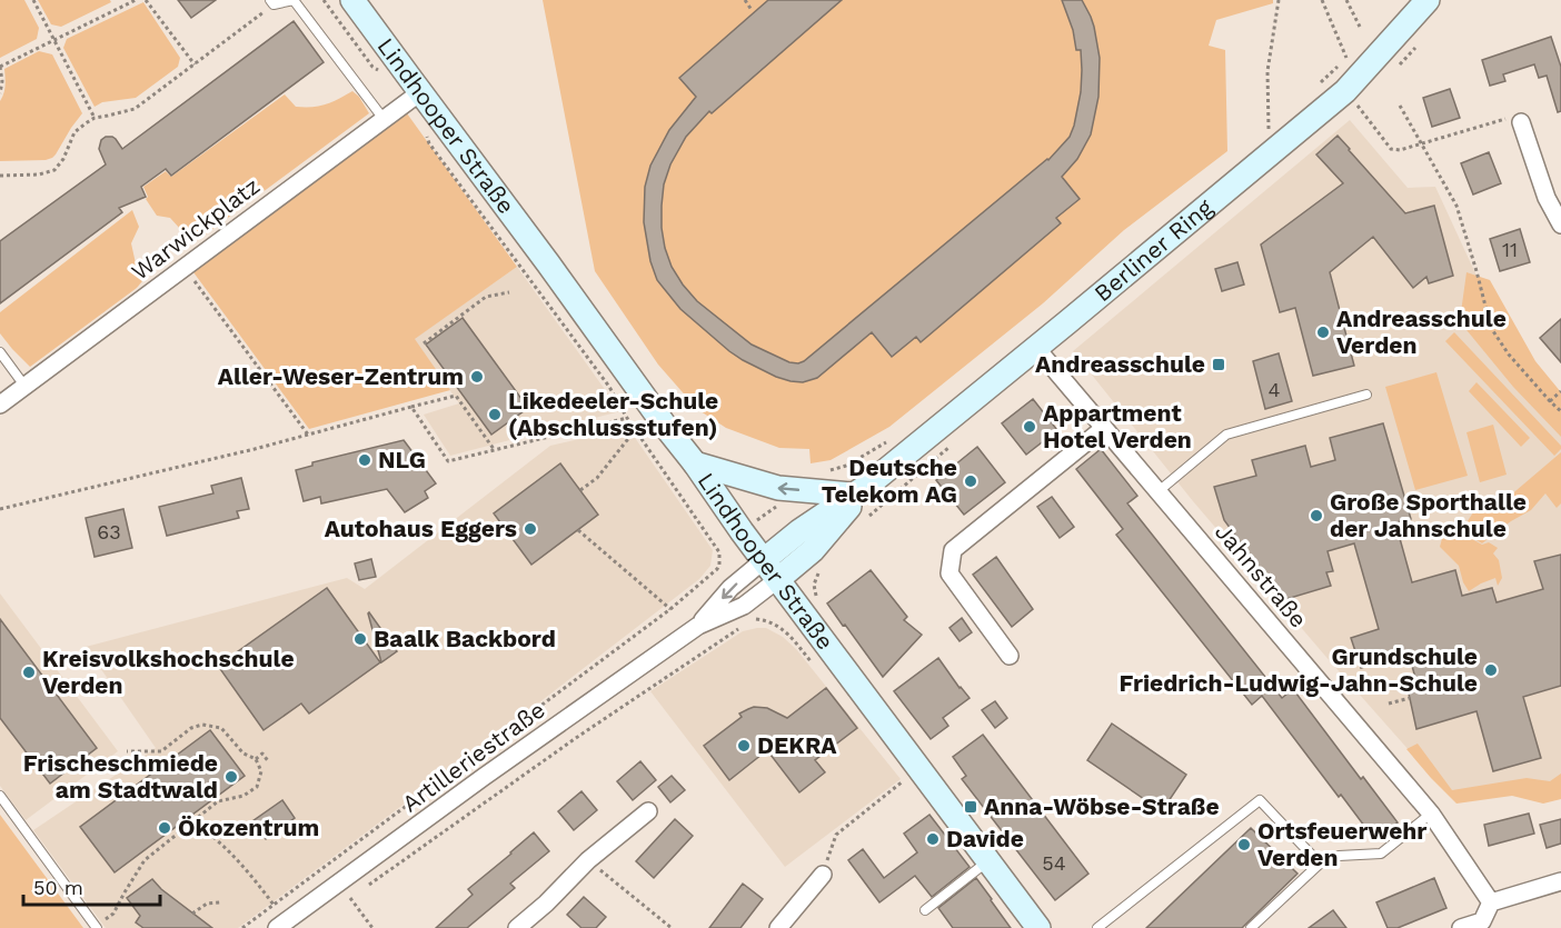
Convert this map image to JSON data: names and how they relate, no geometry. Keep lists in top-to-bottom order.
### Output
{
  "streets": {
    "main road": ["Lindhooper Straße", "Berliner Ring"],
    "street": ["Warwickplatz", "Jahnstraße", "Artilleriestraße"]
  },
  "crossings": [
    ["Lindhooper Straße", "Warwickplatz"],
    ["Lindhooper Straße", "Berliner Ring"],
    ["Lindhooper Straße", "Artilleriestraße"],
    ["Berliner Ring", "Jahnstraße"],
    ["Berliner Ring", "Artilleriestraße"]
  ],
  "places": {
    "other": [
      "Andreasschule Verden",
      "Aller-Weser-Zentrum",
      "Likedeeler-Schule (Abschlussstufen)",
      "Appartment Hotel Verden",
      "NLG",
      "Deutsche Telekom AG",
      "Große Sporthalle der Jahnschule",
      "Autohaus Eggers",
      "Baalk Backbord",
      "Grundschule Friedrich-Ludwig-Jahn-Schule",
      "Kreisvolkshochschule Verden",
      "DEKRA",
      "Frischeschmiede am Stadtwald",
      "Ökozentrum",
      "Davide",
      "Ortsfeuerwehr Verden"
    ],
    "transit": ["Andreasschule", "Anna-Wöbse-Straße"]
  },
  "house_numbers": [
    "11",
    "4",
    "63",
    "54"
  ],
  "scale_bar": "50 m"
}
